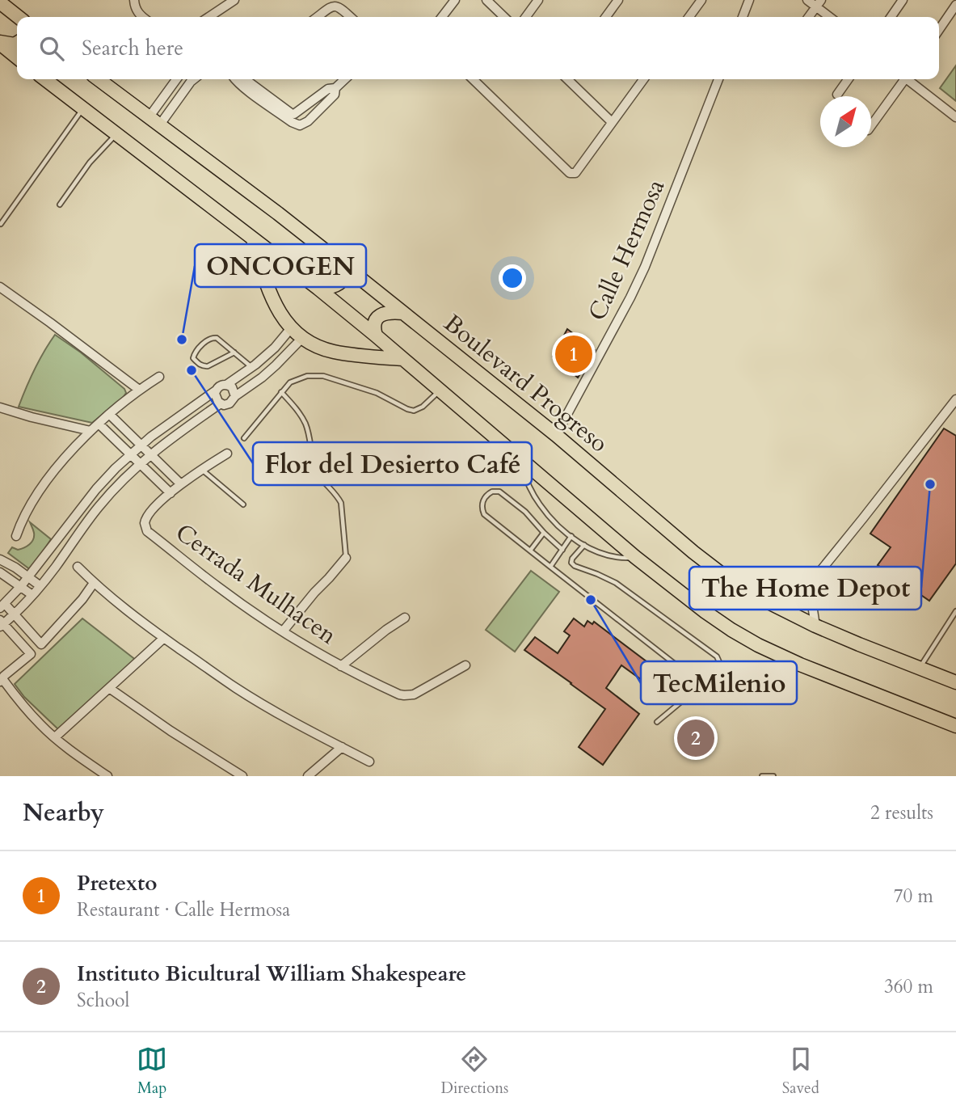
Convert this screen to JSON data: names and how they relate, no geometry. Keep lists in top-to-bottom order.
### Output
{
  "streets": {
    "main road": ["Boulevard Progreso"],
    "street": ["Calle Hermosa", "Cerrada Mulhacen"]
  },
  "crossings": [
    ["Calle Hermosa", "Boulevard Progreso"]
  ],
  "places": [
    "ONCOGEN",
    "Flor del Desierto Café",
    "The Home Depot",
    "TecMilenio"
  ],
  "north": "top right",
  "page": {
    "search": "Search here",
    "pins": ["1", "2"],
    "heading": ["Nearby", "2 results"],
    "list": [
      {
        "mark": "1",
        "name": "Pretexto",
        "note": "Restaurant · Calle Hermosa",
        "value": "70 m"
      },
      {
        "mark": "2",
        "name": "Instituto Bicultural William Shakespeare",
        "note": "School",
        "value": "360 m"
      }
    ],
    "nav": ["Map", "Directions", "Saved"]
  }
}
